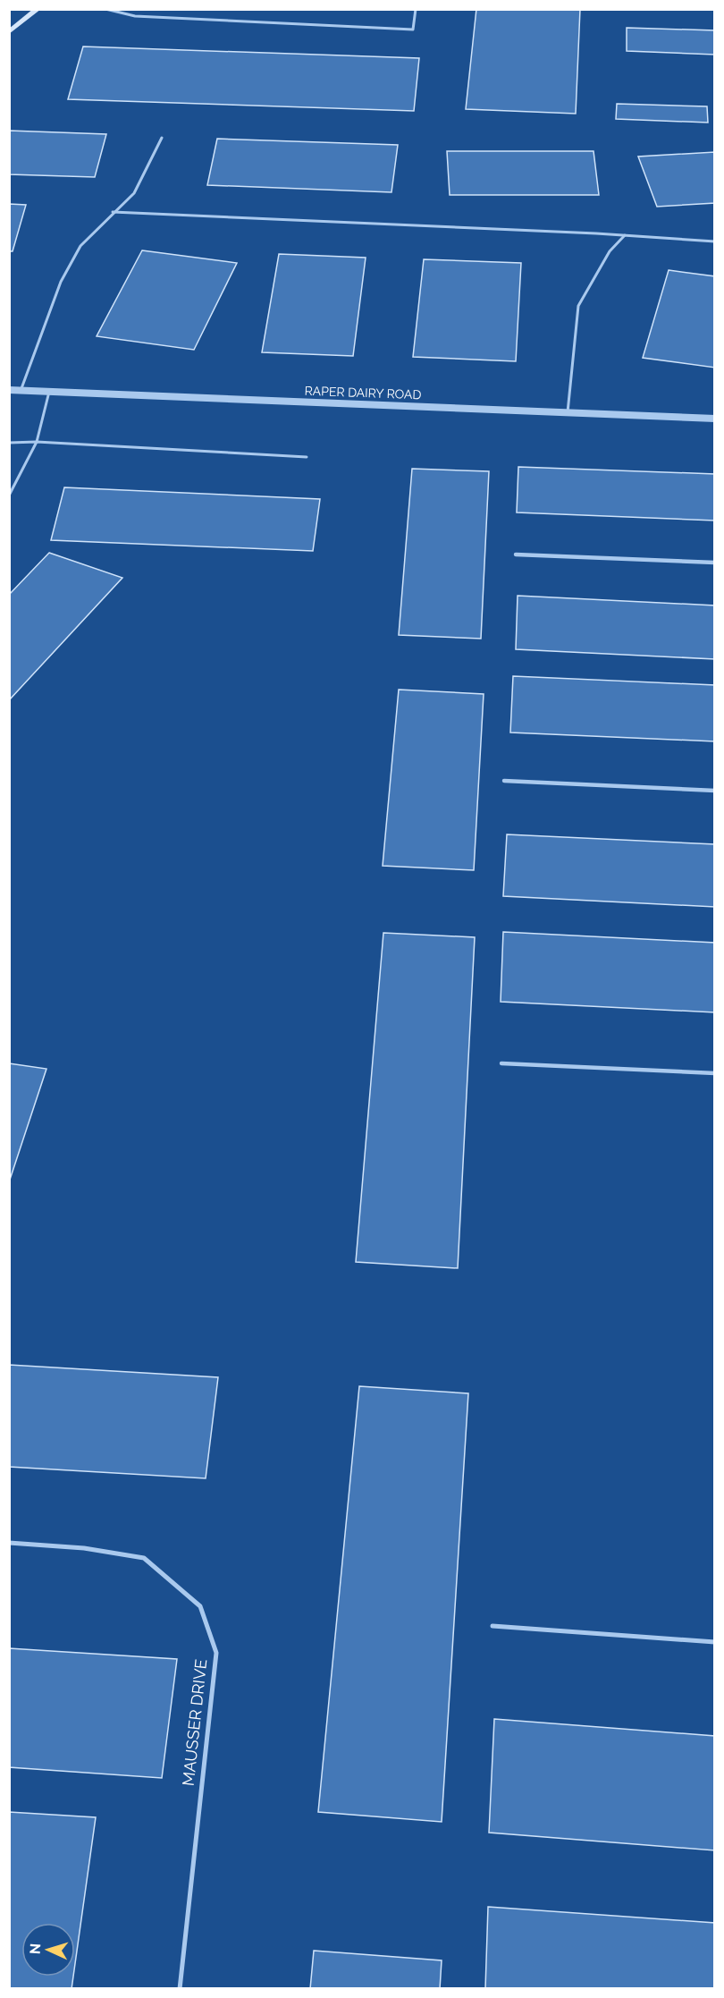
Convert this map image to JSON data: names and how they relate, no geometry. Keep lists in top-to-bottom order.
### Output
{
  "streets": {
    "street": ["RAPER DAIRY ROAD"],
    "lane": ["MAUSSER DRIVE"]
  },
  "north": "left"
}
